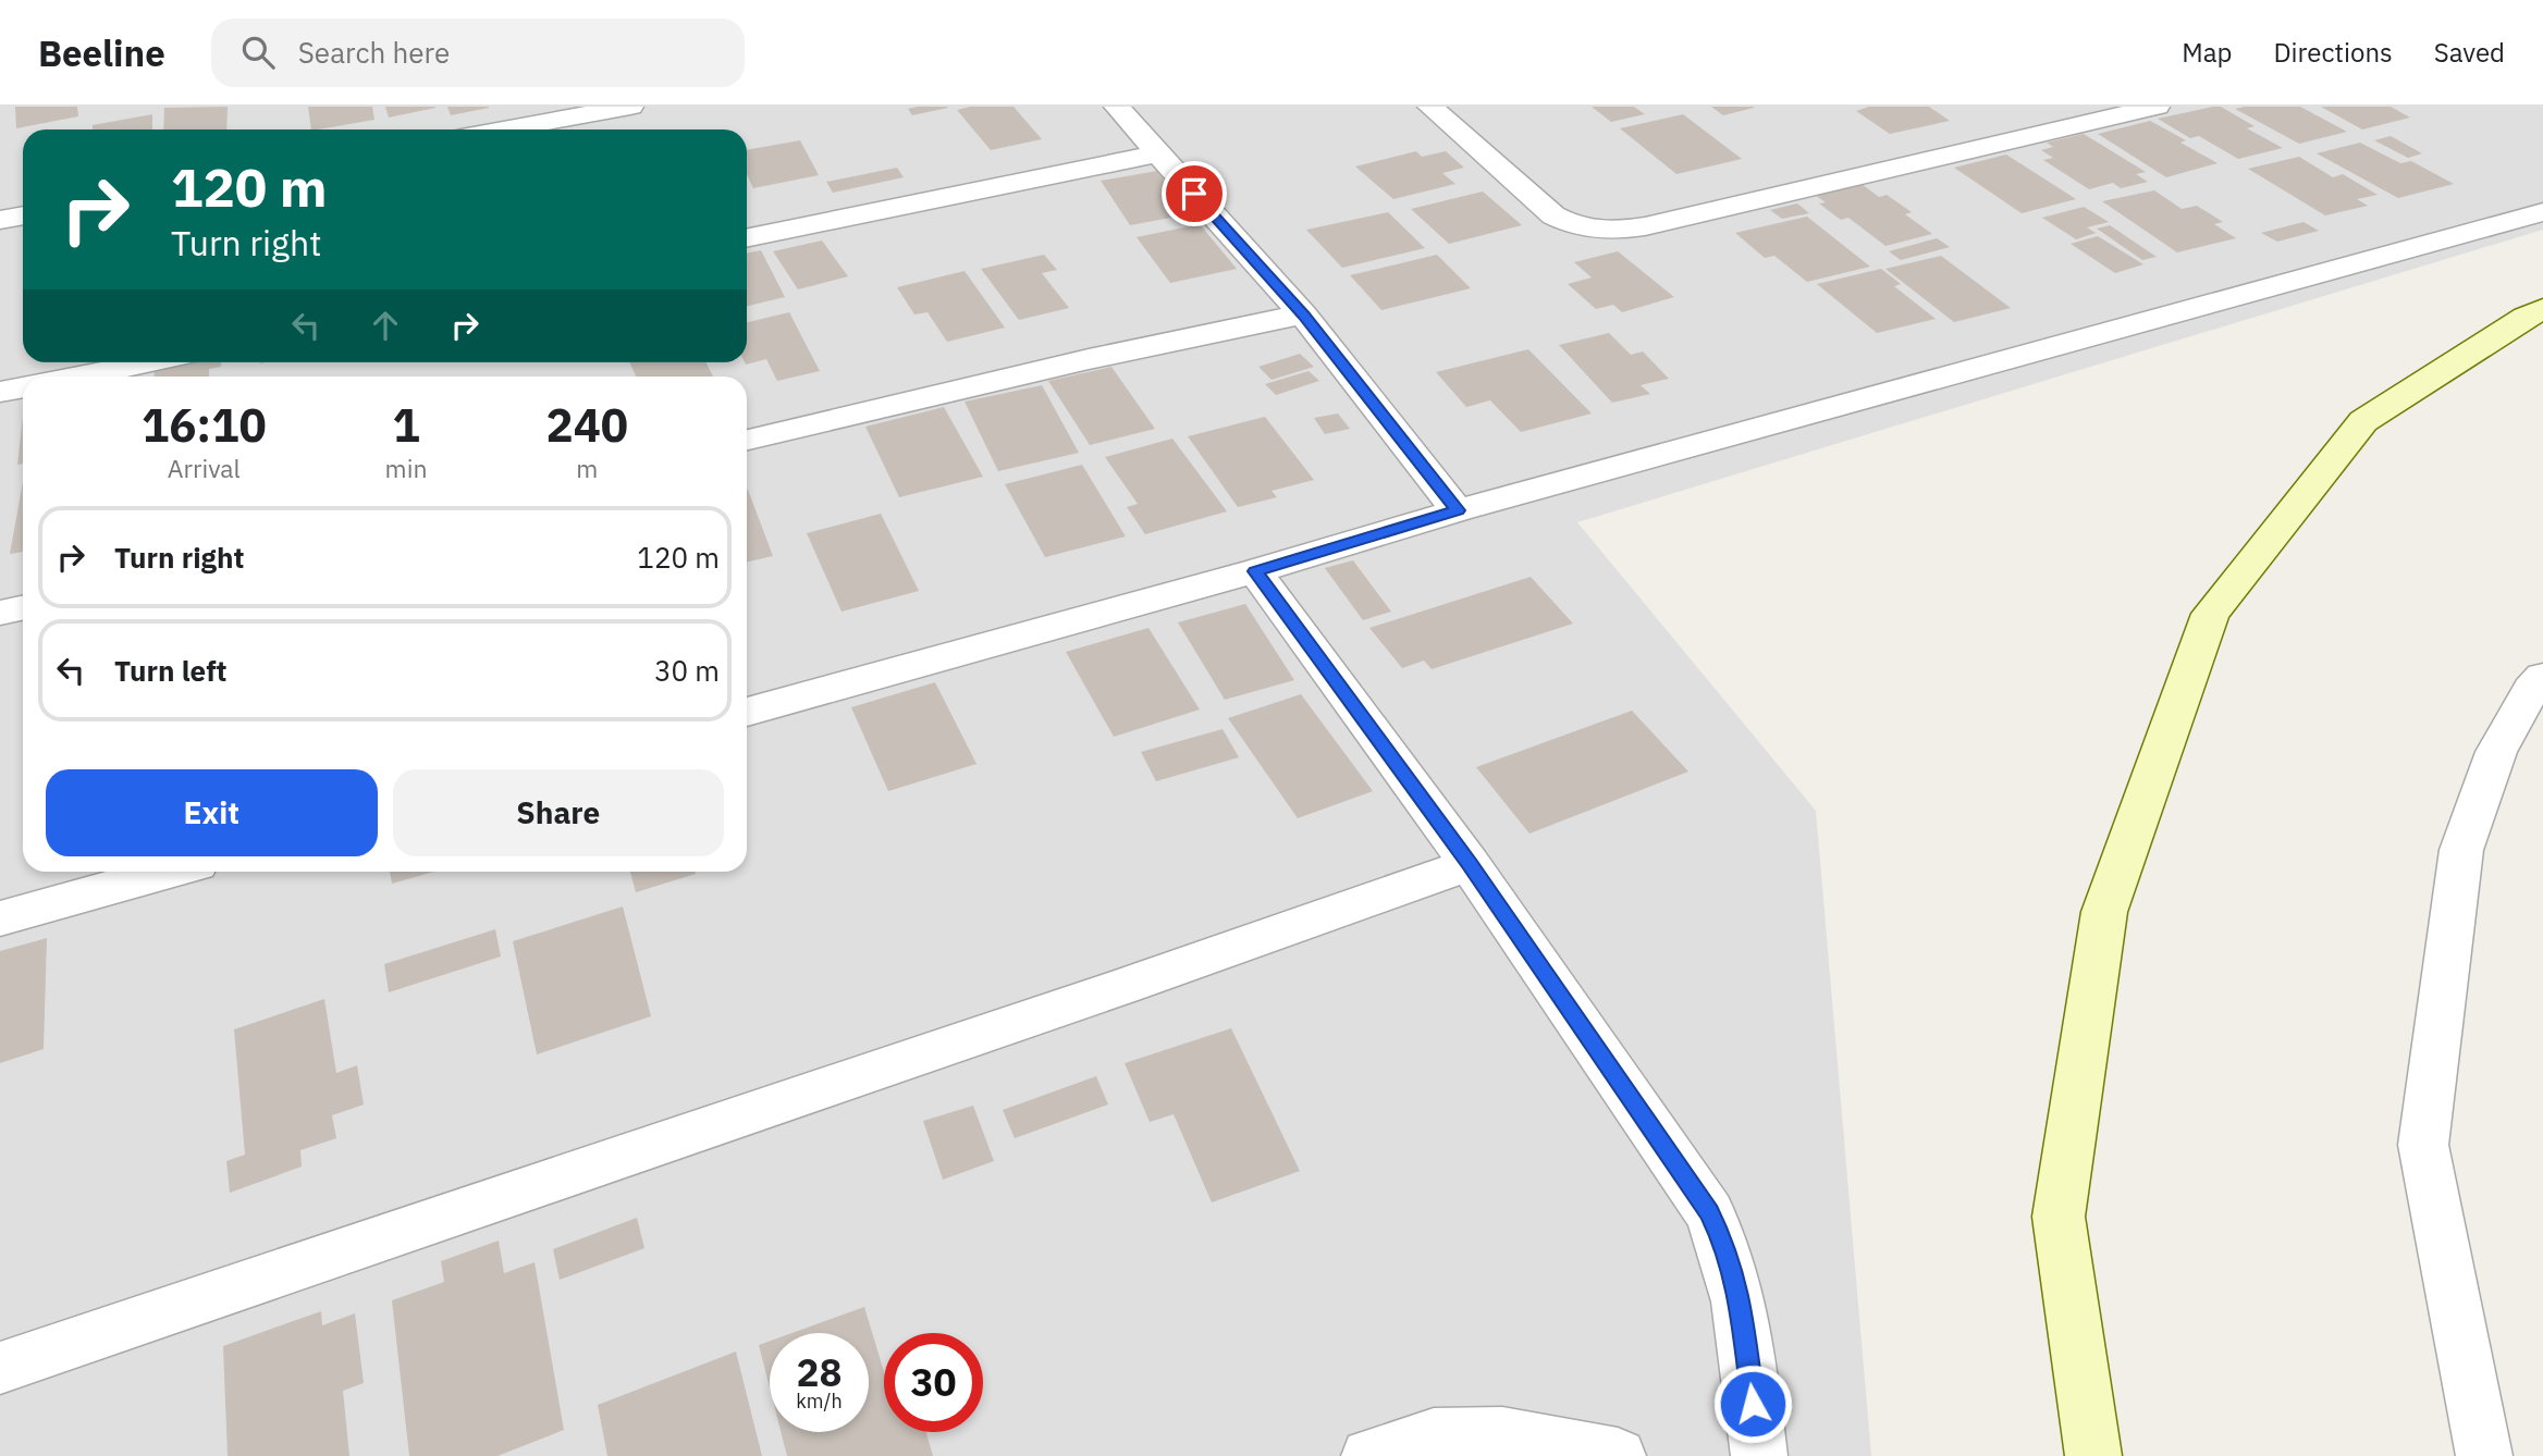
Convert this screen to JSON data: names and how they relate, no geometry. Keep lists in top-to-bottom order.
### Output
{
  "page": {
    "header": "Beeline",
    "search": "Search here",
    "nav": ["Map", "Directions", "Saved"],
    "turn": ["120 m", "Turn right"],
    "eta": [
      "16:10",
      "Arrival",
      "1",
      "min",
      "240",
      "m"
    ],
    "list": [
      {
        "name": "Turn right",
        "value": "120 m"
      },
      {
        "name": "Turn left",
        "value": "30 m"
      }
    ],
    "buttons": ["Exit", "Share"],
    "speed": "28 km/h",
    "limit": "30"
  }
}
